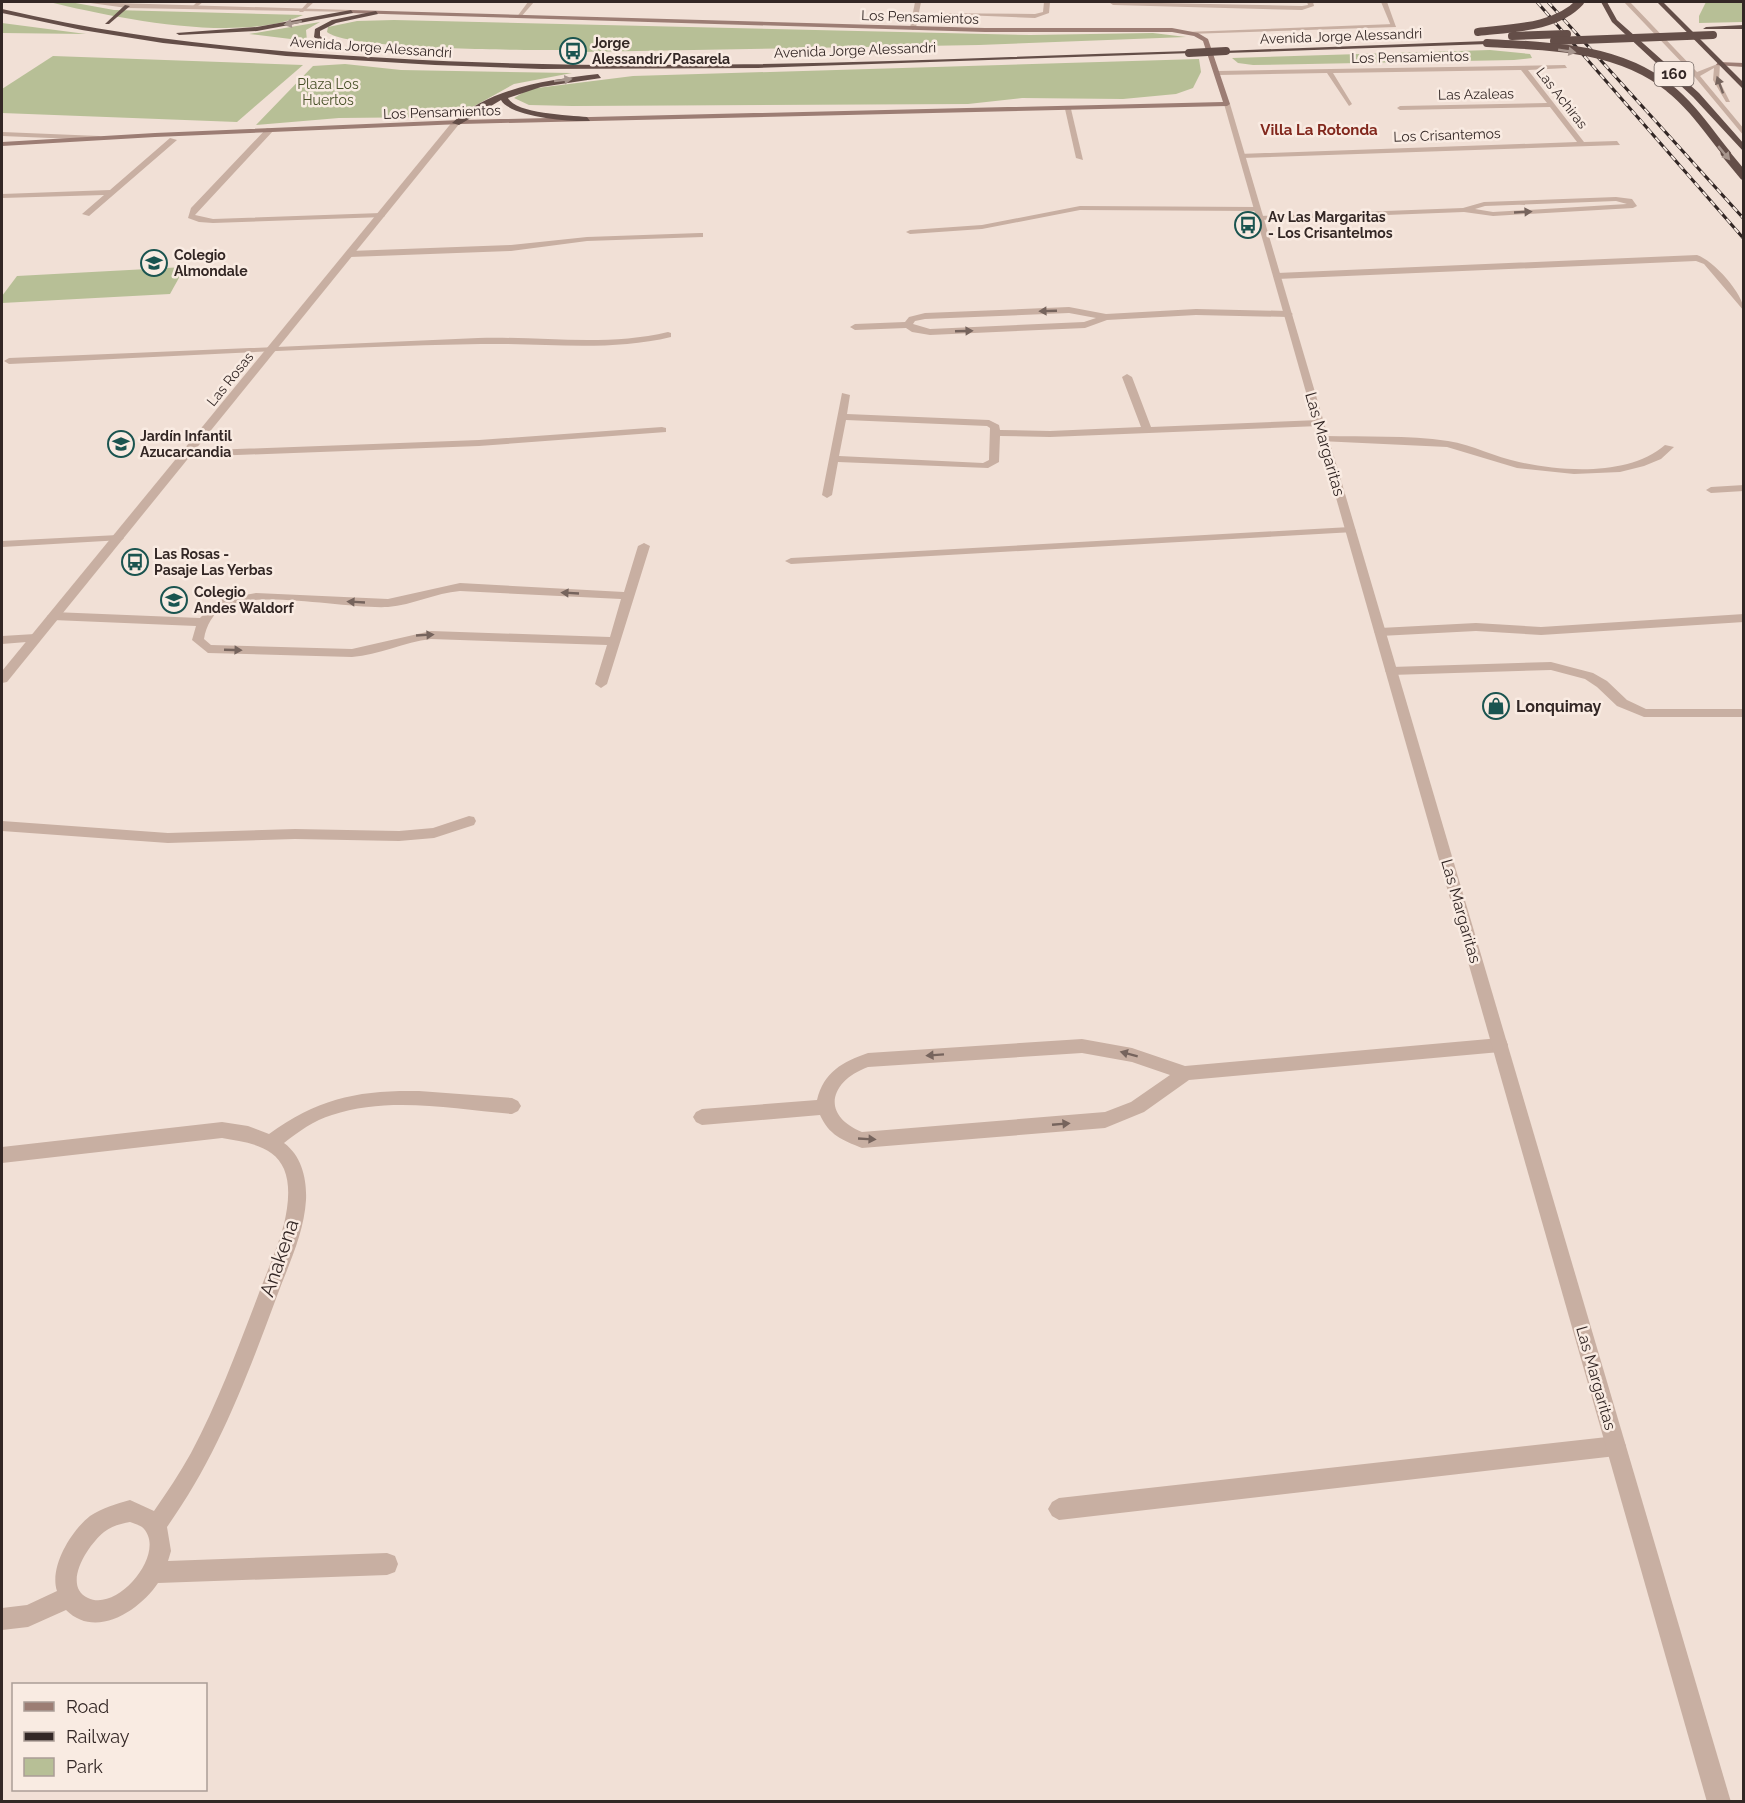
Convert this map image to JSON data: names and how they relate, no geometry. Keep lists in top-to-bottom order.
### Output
{
  "streets": {
    "highway": ["Avenida Jorge Alessandri", "160"],
    "main road": ["Los Pensamientos", "Las Margaritas"],
    "street": [
      "Las Azaleas",
      "Las Achiras",
      "Los Crisantemos",
      "Las Rosas",
      "Anakena"
    ]
  },
  "crossings": [
    ["Los Pensamientos", "Avenida Jorge Alessandri"],
    ["Los Pensamientos", "Las Achiras"],
    ["Los Pensamientos", "Las Rosas"],
    ["Los Pensamientos", "Las Margaritas"],
    ["Las Azaleas", "Las Achiras"],
    ["Las Achiras", "Los Crisantemos"],
    ["Los Crisantemos", "Las Margaritas"]
  ],
  "districts": ["Villa La Rotonda"],
  "parks": ["Plaza Los Huertos"],
  "places": {
    "bus stop": ["Jorge Alessandri/Pasarela", "Av Las Margaritas - Los Crisantelmos", "Las Rosas - Pasaje Las Yerbas"],
    "school or university": ["Colegio Almondale", "Jardín Infantil Azucarcandia", "Colegio Andes Waldorf"],
    "shop": ["Lonquimay"]
  },
  "legend": ["Road", "Railway", "Park"]
}
